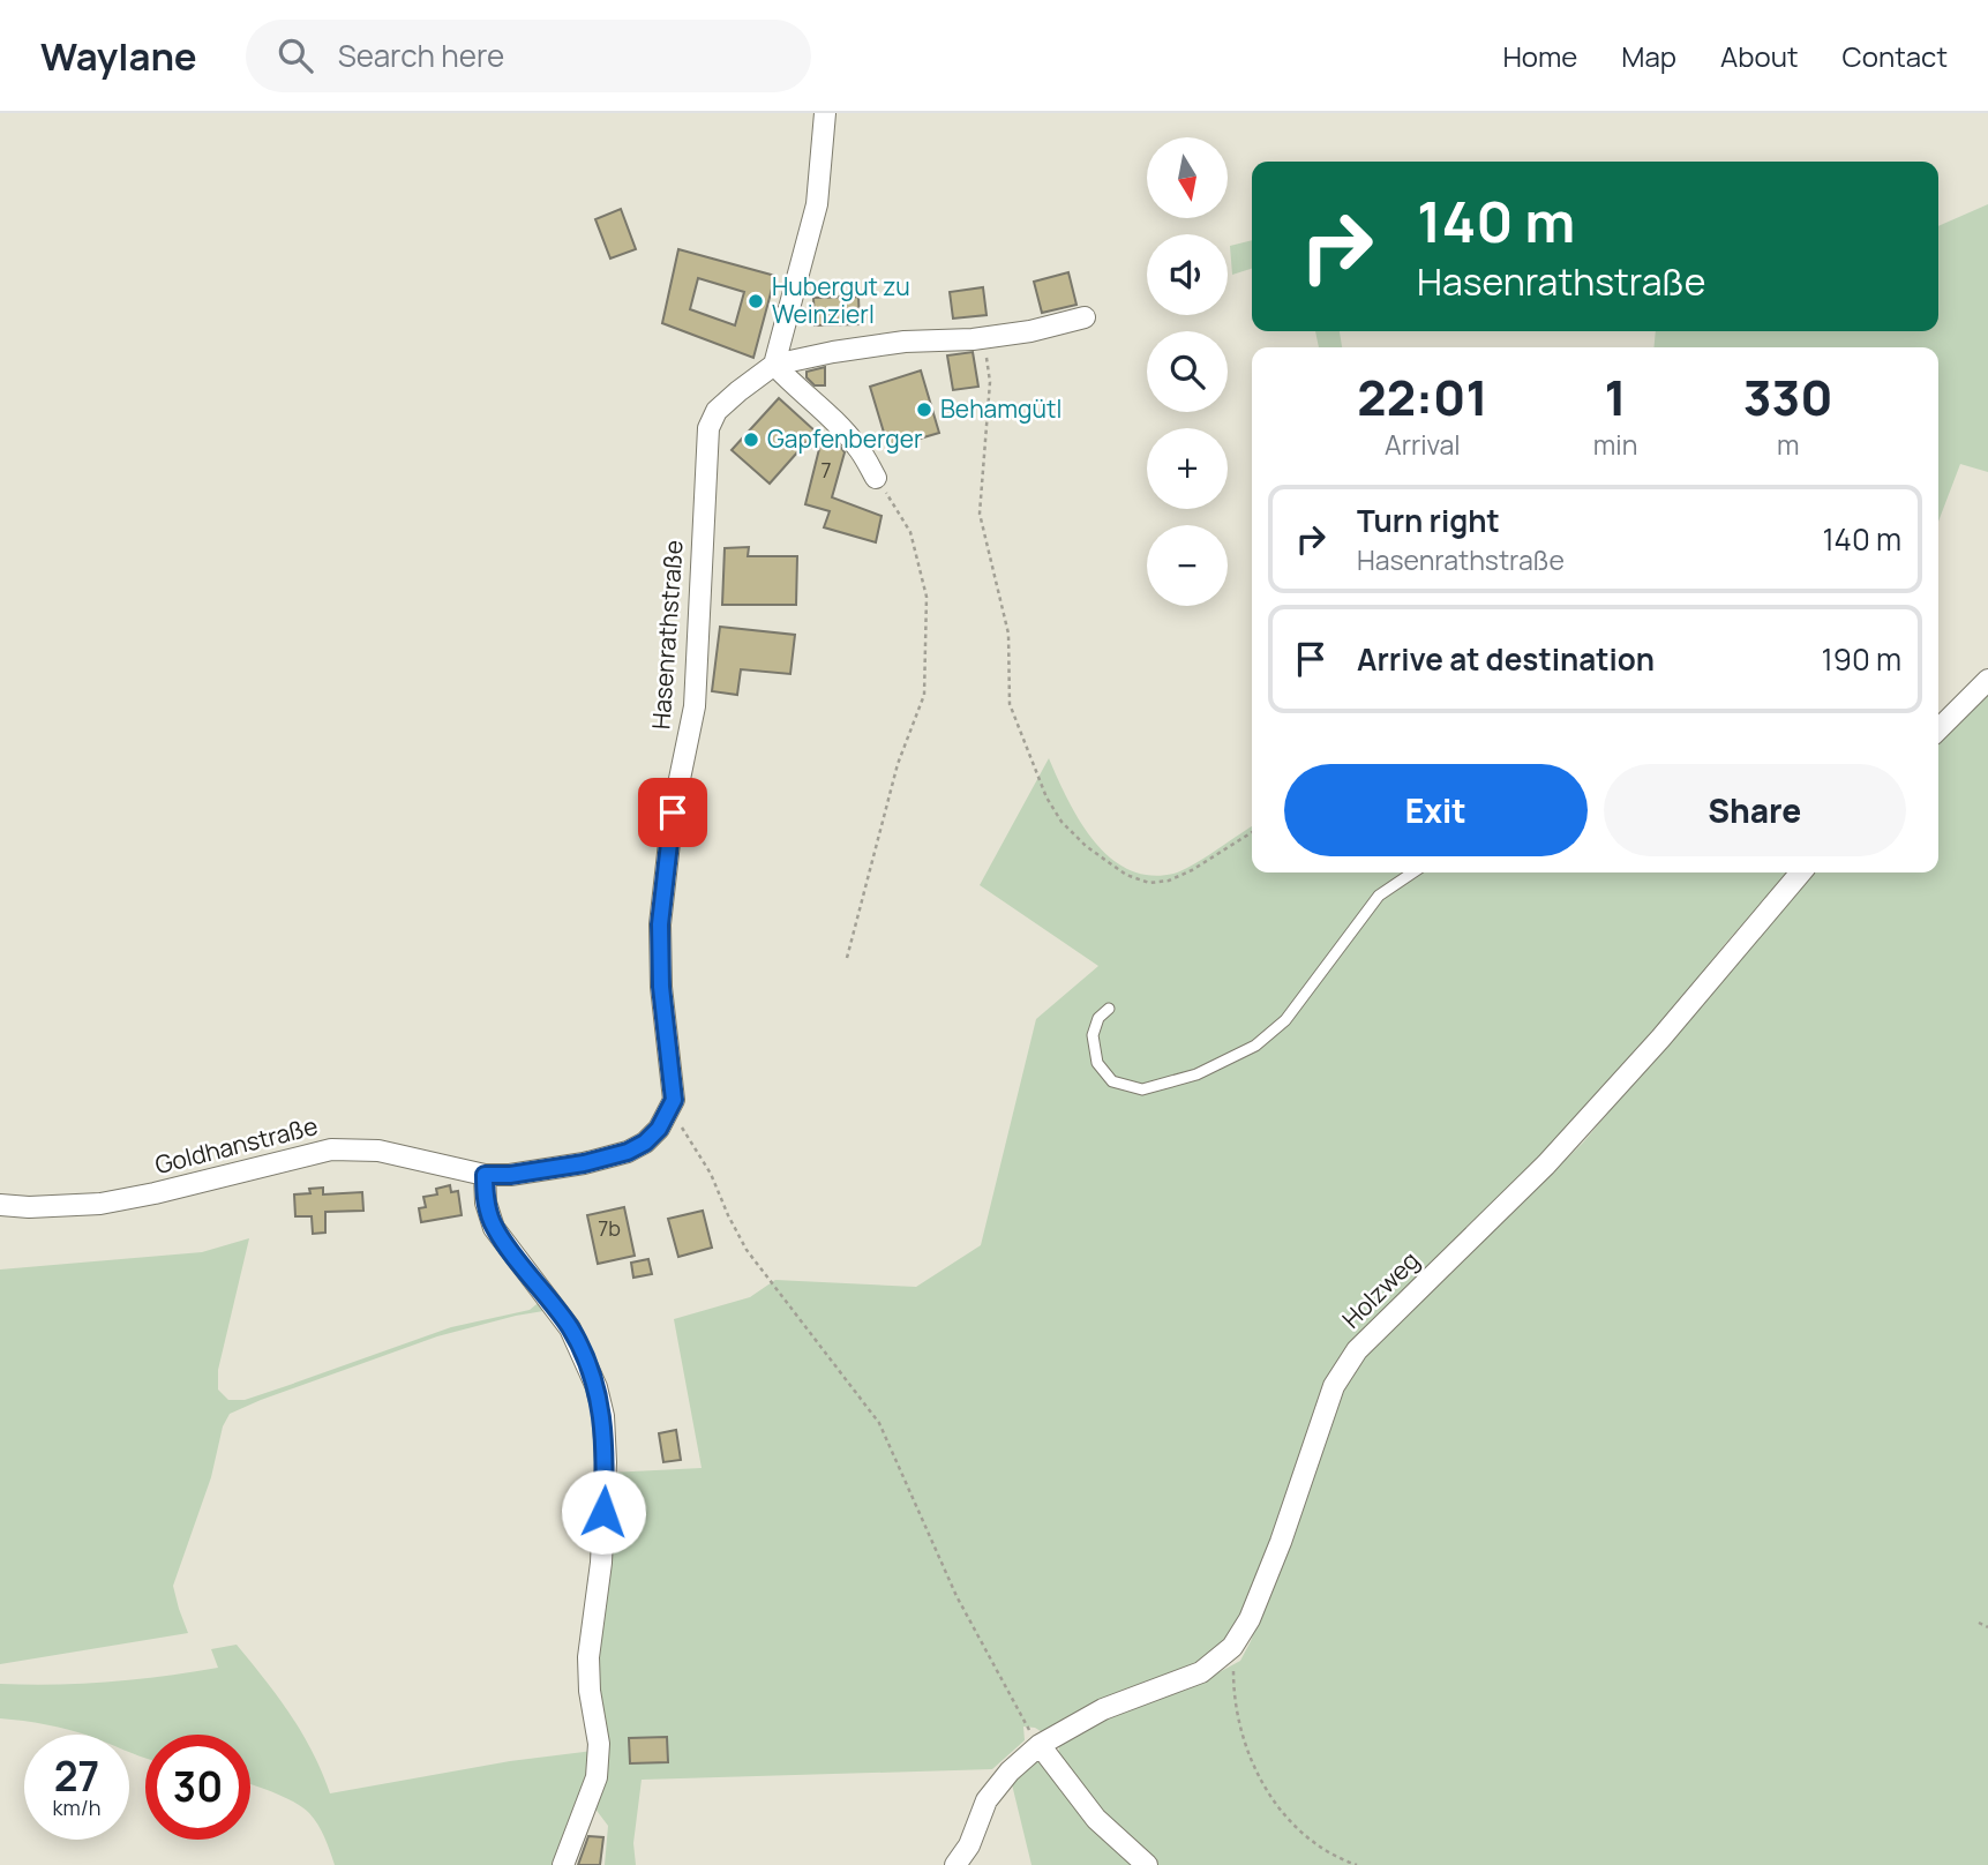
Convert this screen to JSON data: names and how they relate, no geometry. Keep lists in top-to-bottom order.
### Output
{
  "streets": {
    "street": ["Hasenrathstraße", "Goldhanstraße", "Holzweg"]
  },
  "places": ["Hubergut zu Weinzierl", "Behamgütl", "Gapfenberger"],
  "house_numbers": ["7", "7b"],
  "north": "bottom",
  "page": {
    "header": "Waylane",
    "search": "Search here",
    "nav": [
      "Home",
      "Map",
      "About",
      "Contact"
    ],
    "map_buttons": ["+", "−"],
    "turn": ["140 m", "Hasenrathstraße"],
    "eta": [
      "22:01",
      "Arrival",
      "1",
      "min",
      "330",
      "m"
    ],
    "list": [
      {
        "name": "Turn right",
        "note": "Hasenrathstraße",
        "value": "140 m"
      },
      {
        "name": "Arrive at destination",
        "value": "190 m"
      }
    ],
    "buttons": ["Exit", "Share"],
    "speed": "27 km/h",
    "limit": "30"
  }
}
